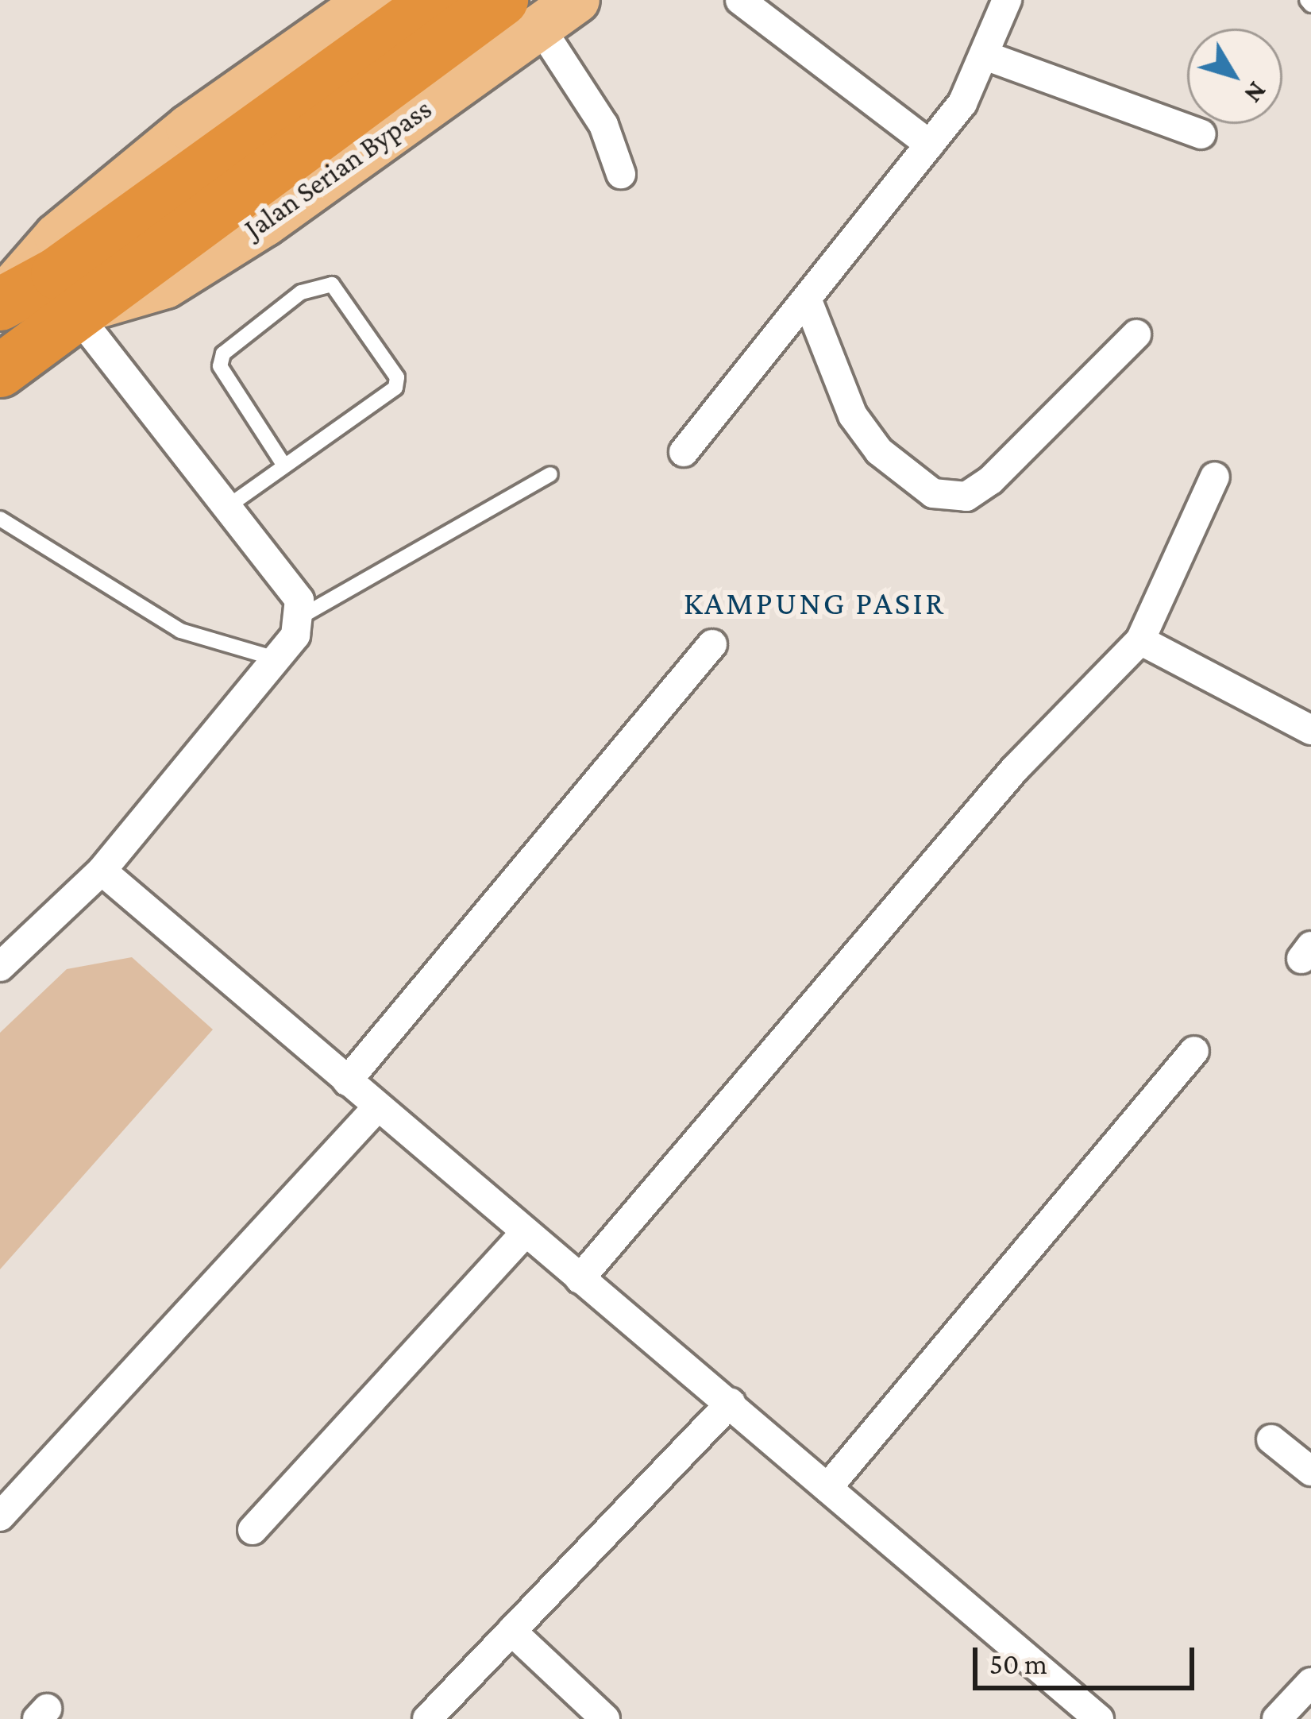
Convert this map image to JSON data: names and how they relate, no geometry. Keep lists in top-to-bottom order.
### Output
{
  "streets": {
    "highway": ["Jalan Serian Bypass"]
  },
  "districts": ["KAMPUNG PASIR"],
  "scale_bar": "50 m",
  "north": "bottom right"
}
